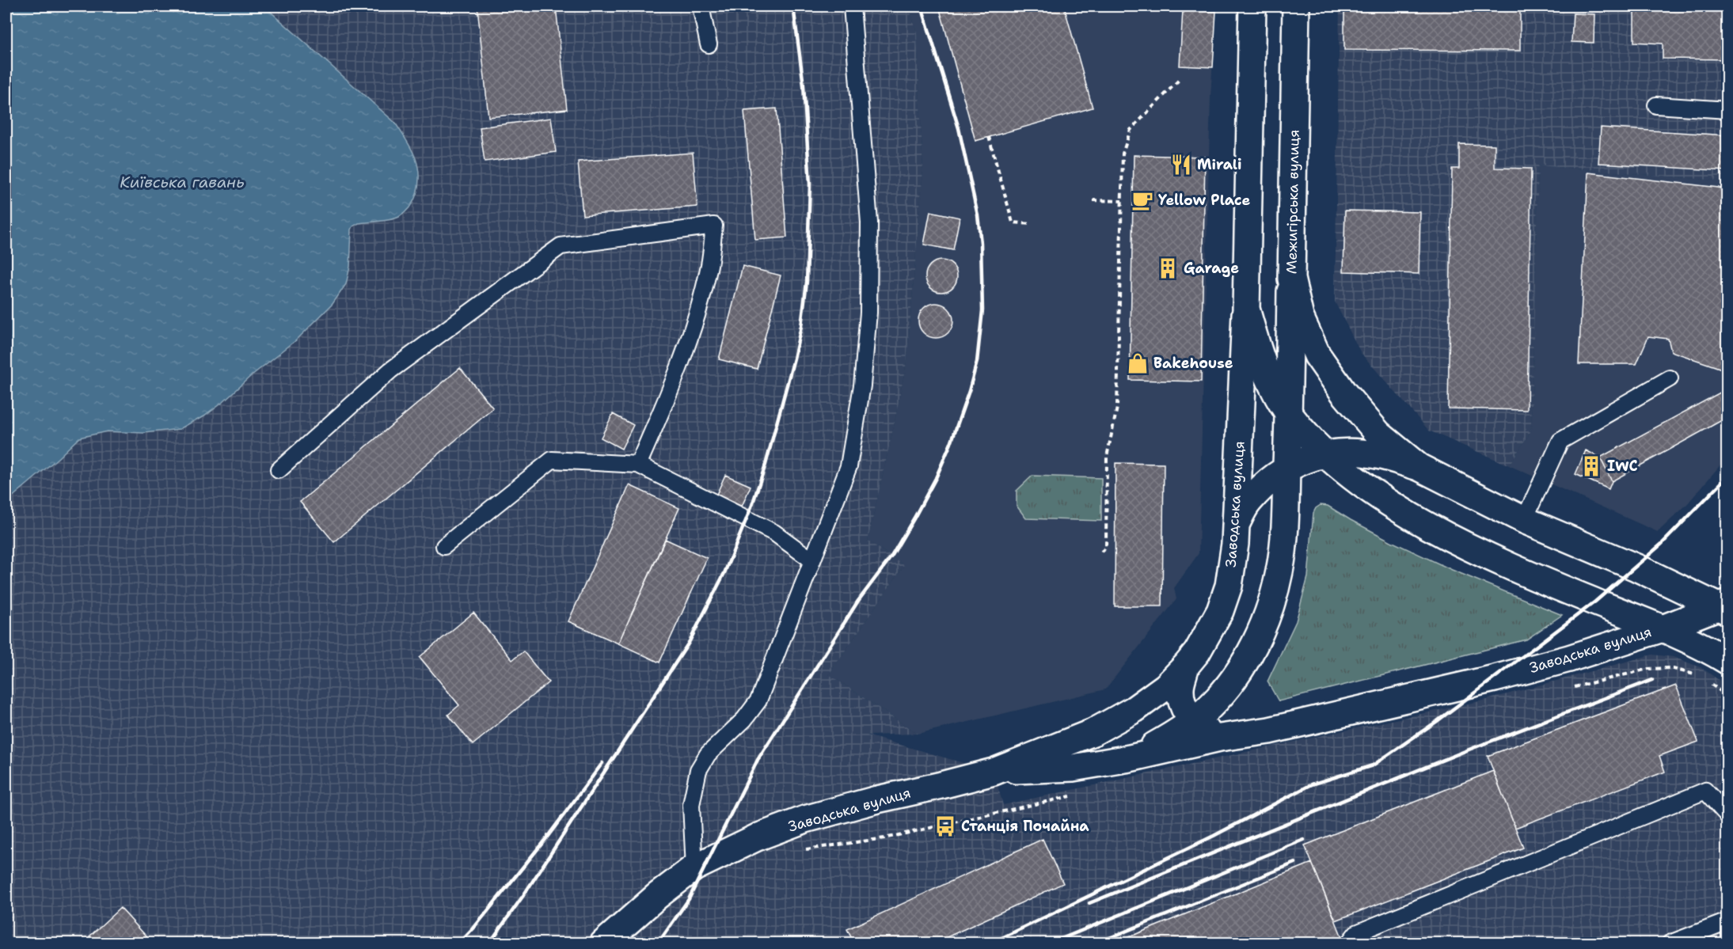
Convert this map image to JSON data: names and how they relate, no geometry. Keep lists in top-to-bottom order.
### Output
{
  "streets": {
    "street": ["Межигірська вулиця", "Заводська вулиця"]
  },
  "crossings": [
    ["Межигірська вулиця", "Заводська вулиця"]
  ],
  "water": ["Київська гавань"],
  "places": {
    "restaurant": ["Mirali"],
    "cafe": ["Yellow Place"],
    "building": ["Garage", "IWC"],
    "shop": ["Bakehouse"],
    "bus stop": ["Станція Почайна"]
  }
}
